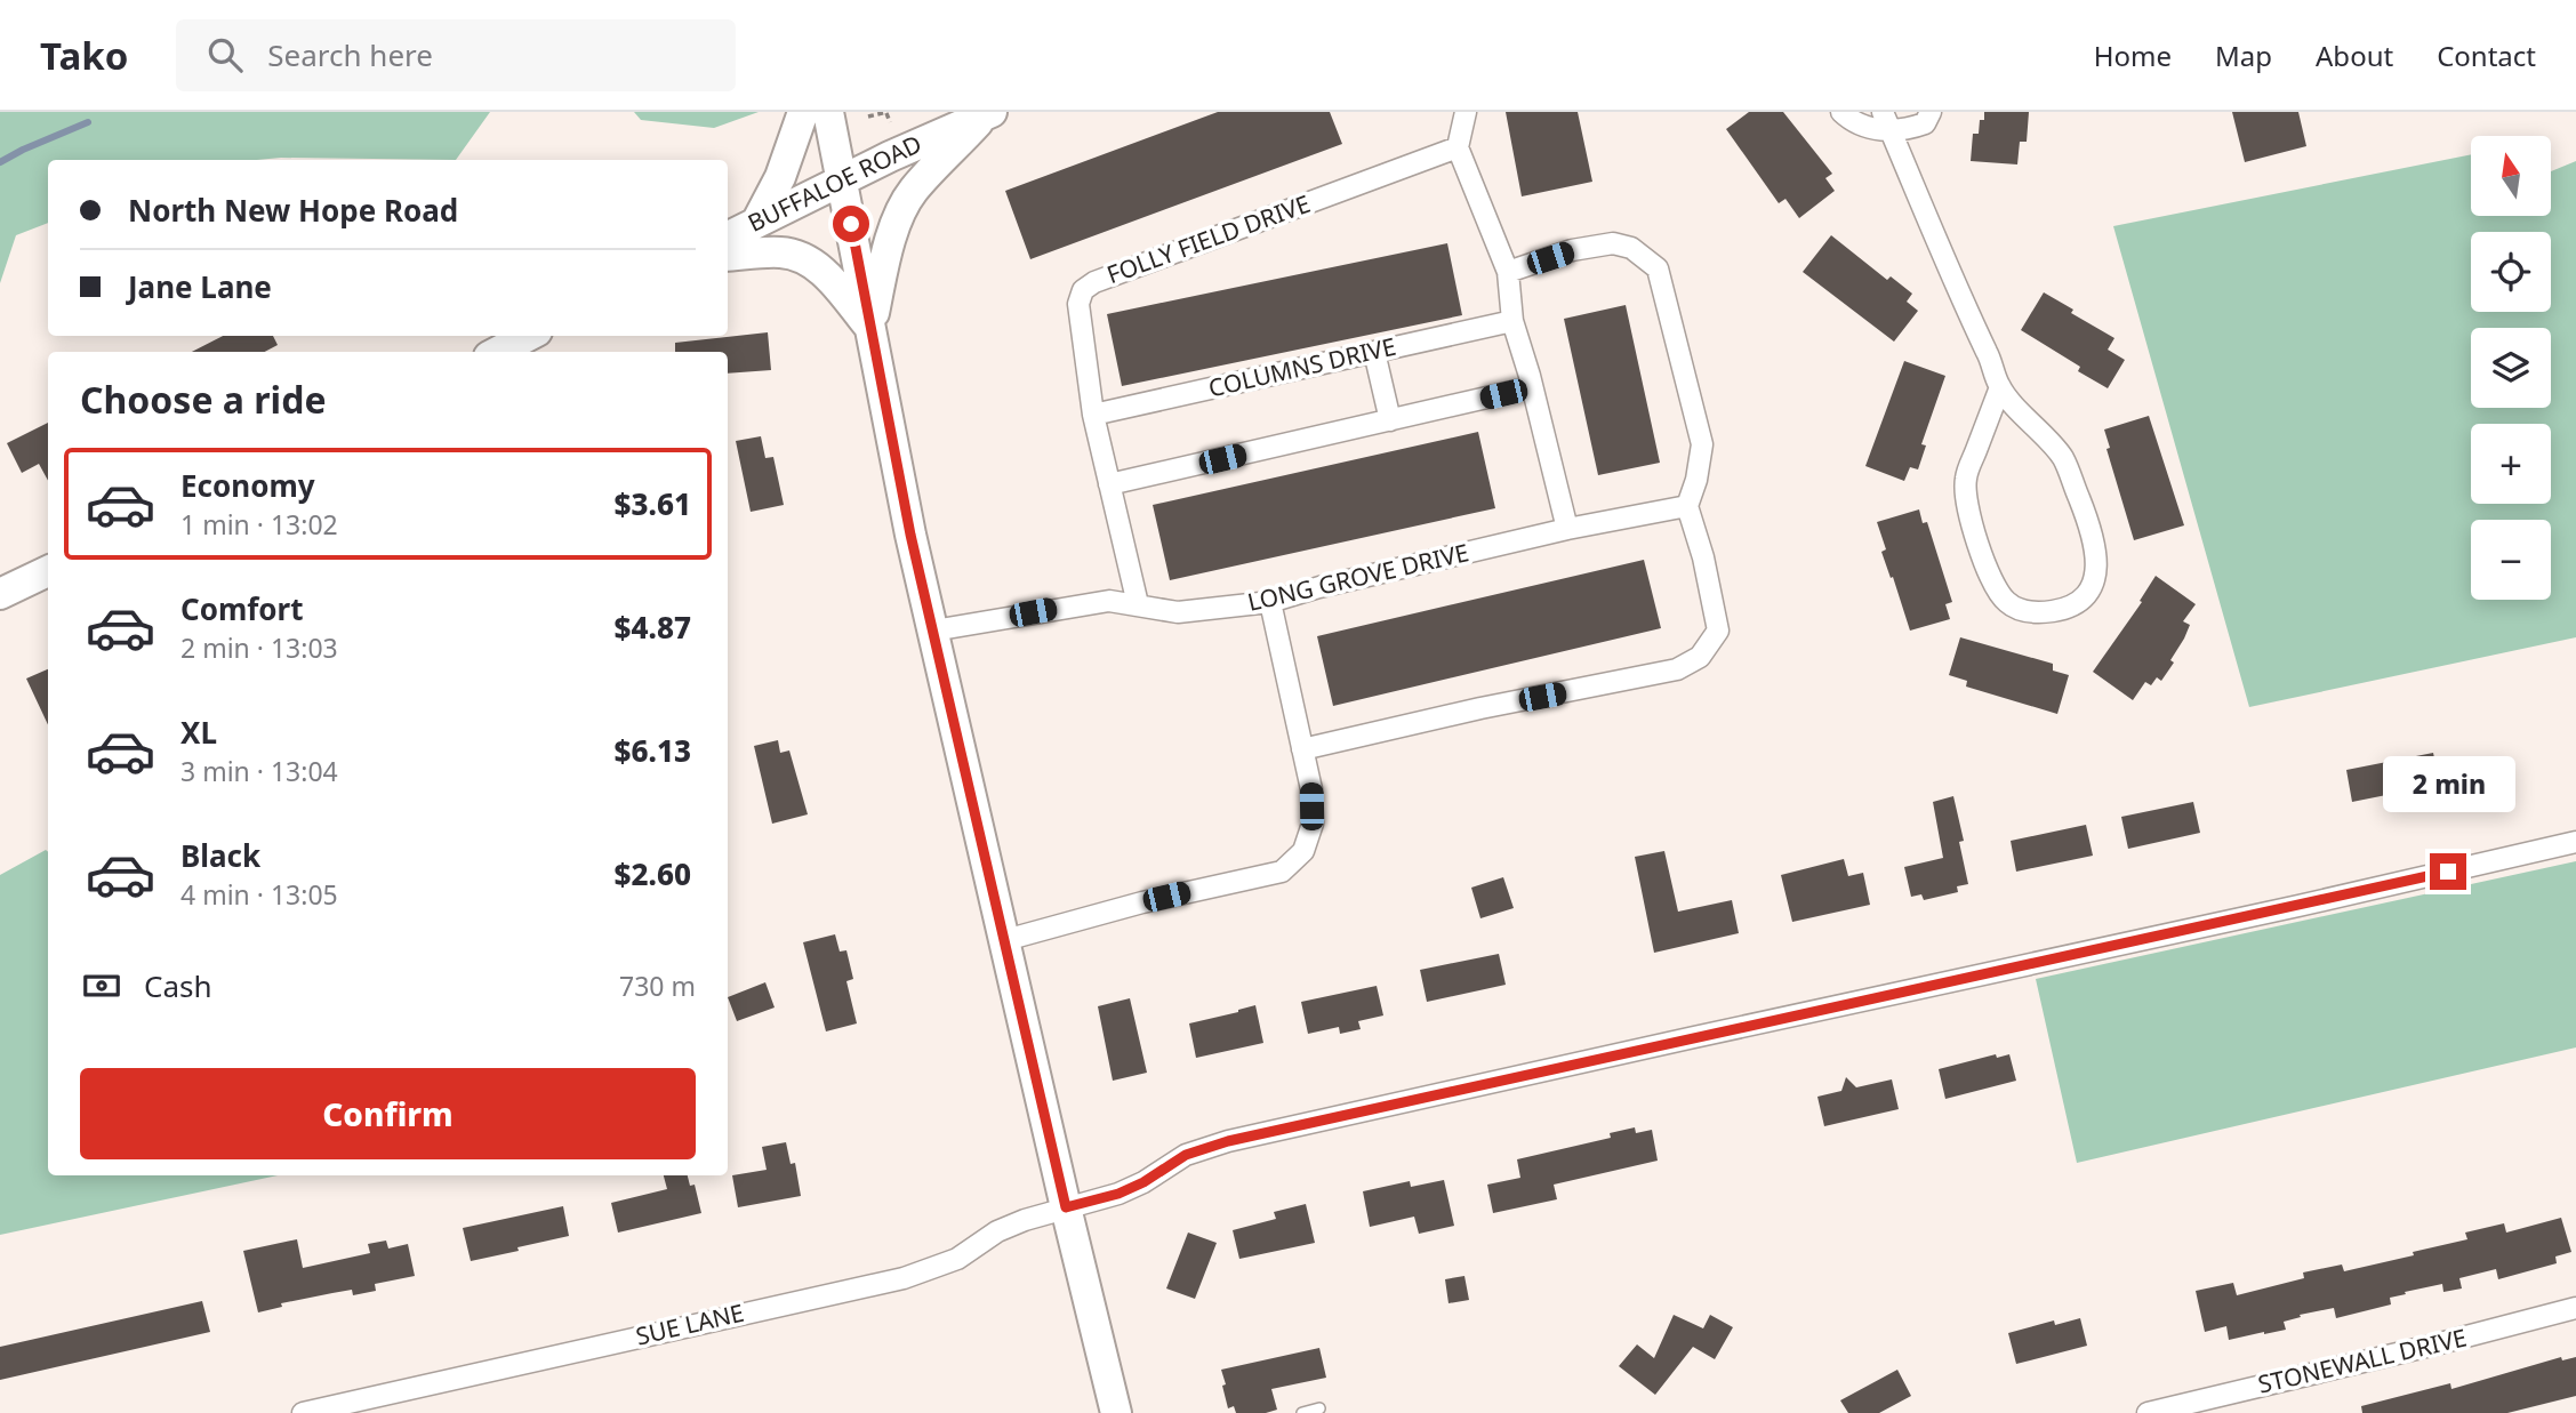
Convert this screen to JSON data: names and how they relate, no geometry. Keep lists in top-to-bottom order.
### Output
{
  "streets": {
    "main road": ["BUFFALOE ROAD"],
    "street": [
      "FOLLY FIELD DRIVE",
      "COLUMNS DRIVE",
      "LONG GROVE DRIVE",
      "SUE LANE",
      "STONEWALL DRIVE"
    ]
  },
  "crossings": [
    ["FOLLY FIELD DRIVE", "COLUMNS DRIVE"],
    ["FOLLY FIELD DRIVE", "LONG GROVE DRIVE"]
  ],
  "north": "top",
  "page": {
    "header": "Tako",
    "search": "Search here",
    "nav": [
      "Home",
      "Map",
      "About",
      "Contact"
    ],
    "map_buttons": ["+", "−"],
    "banner": ["North New Hope Road", "Jane Lane"],
    "heading": "Choose a ride",
    "list": [
      {
        "name": "Economy",
        "note": "1 min · 13:02",
        "value": "$3.61"
      },
      {
        "name": "Comfort",
        "note": "2 min · 13:03",
        "value": "$4.87"
      },
      {
        "name": "XL",
        "note": "3 min · 13:04",
        "value": "$6.13"
      },
      {
        "name": "Black",
        "note": "4 min · 13:05",
        "value": "$2.60"
      }
    ],
    "bubble": "2 min",
    "pay": ["Cash", "730 m"],
    "buttons": "Confirm"
  }
}
